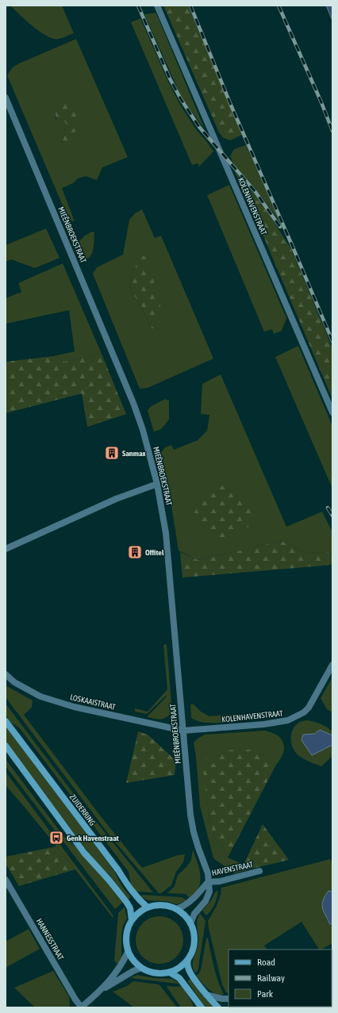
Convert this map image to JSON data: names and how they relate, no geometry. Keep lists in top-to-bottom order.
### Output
{
  "streets": {
    "main road": ["ZUIDERRING"],
    "street": [
      "KOLENHAVENSTRAAT",
      "MIEËNBROEKSTRAAT",
      "LOSKAAISTRAAT",
      "HAVENSTRAAT",
      "HANNESSTRAAT"
    ]
  },
  "crossings": [
    ["KOLENHAVENSTRAAT", "MIEËNBROEKSTRAAT"],
    ["KOLENHAVENSTRAAT", "LOSKAAISTRAAT"],
    ["MIEËNBROEKSTRAAT", "LOSKAAISTRAAT"],
    ["MIEËNBROEKSTRAAT", "ZUIDERRING"],
    ["MIEËNBROEKSTRAAT", "HAVENSTRAAT"]
  ],
  "places": {
    "building": ["Sanmax", "Offitel"],
    "bus stop": ["Genk Havenstraat"]
  },
  "legend": ["Road", "Railway", "Park"]
}
